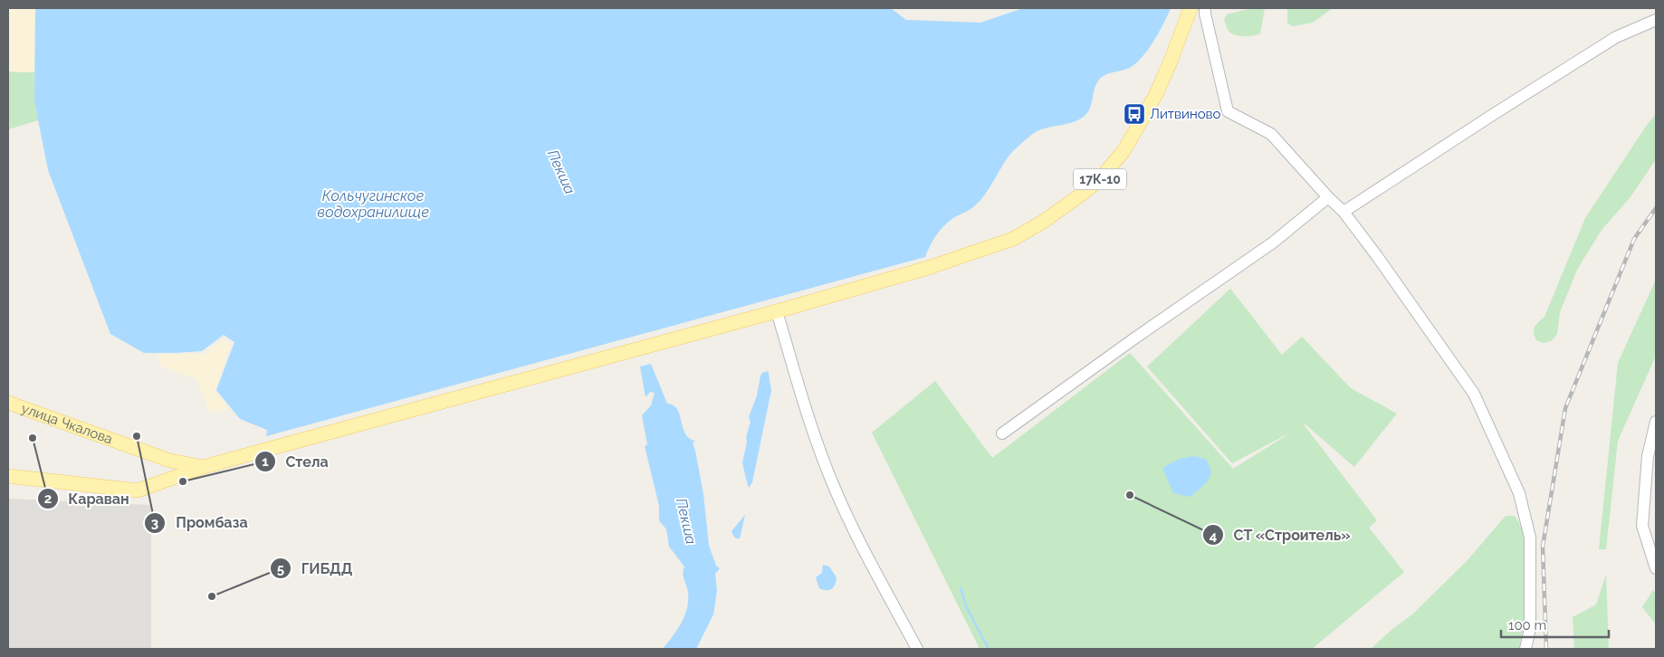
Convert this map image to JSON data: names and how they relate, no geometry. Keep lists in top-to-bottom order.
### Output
{
  "streets": {
    "main road": ["17К-10", "улица Чкалова"]
  },
  "water": ["Пекша", "Кольчугинское водохранилище"],
  "places": {
    "bus stop": ["Литвиново"],
    "other": [
      "Промбаза",
      "Караван",
      "Стела",
      "СТ «Строитель»",
      "ГИБДД"
    ]
  },
  "scale_bar": "100 m"
}
